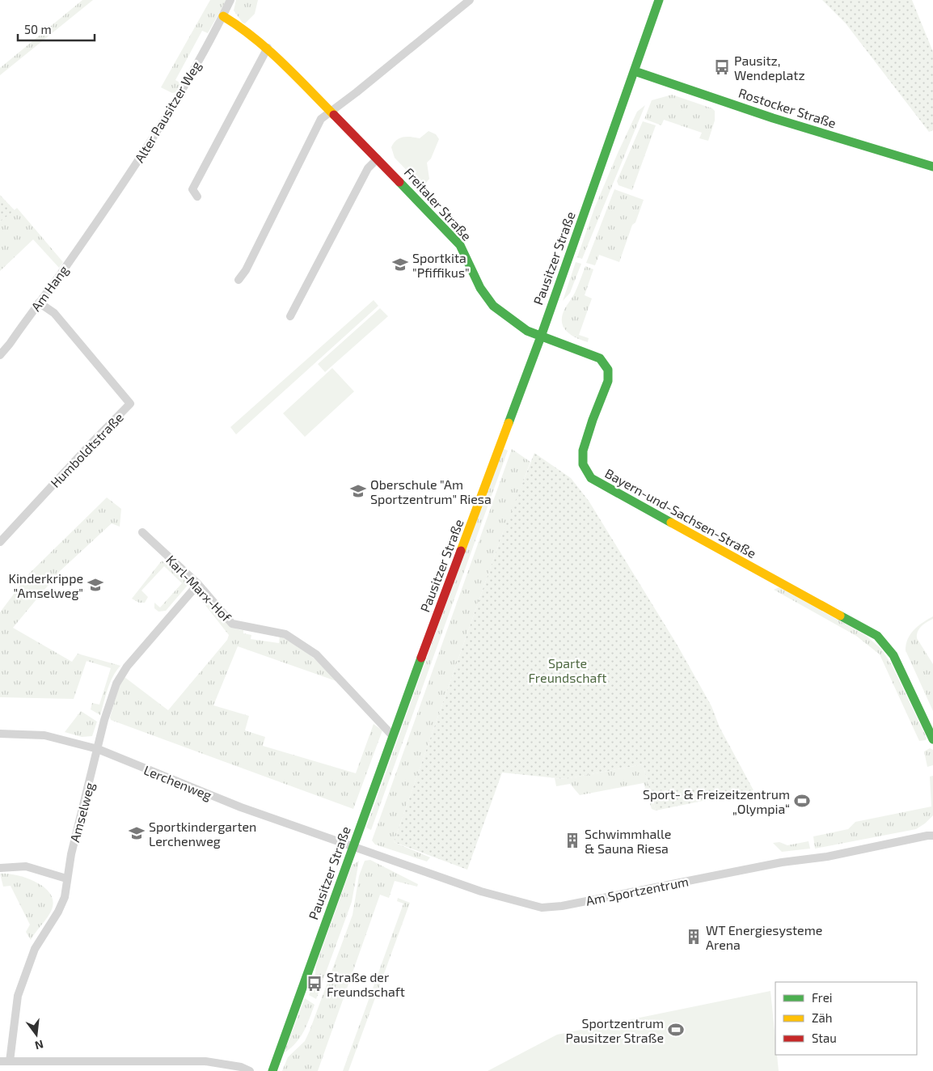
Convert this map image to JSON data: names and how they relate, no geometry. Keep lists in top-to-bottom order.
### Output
{
  "streets": {
    "street": [
      "Rostocker Straße",
      "Alter Pausitzer Weg",
      "Freitaler Straße",
      "Pausitzer Straße",
      "Am Hang",
      "Humboldtstraße",
      "Bayern-und-Sachsen-Straße",
      "Karl-Marx-Hof",
      "Lerchenweg",
      "Amselweg",
      "Am Sportzentrum"
    ]
  },
  "crossings": [
    ["Rostocker Straße", "Pausitzer Straße"],
    ["Alter Pausitzer Weg", "Freitaler Straße"],
    ["Alter Pausitzer Weg", "Am Hang"],
    ["Freitaler Straße", "Pausitzer Straße"],
    ["Freitaler Straße", "Bayern-und-Sachsen-Straße"],
    ["Pausitzer Straße", "Bayern-und-Sachsen-Straße"],
    ["Pausitzer Straße", "Karl-Marx-Hof"],
    ["Pausitzer Straße", "Lerchenweg"],
    ["Pausitzer Straße", "Am Sportzentrum"],
    ["Am Hang", "Humboldtstraße"],
    ["Karl-Marx-Hof", "Amselweg"],
    ["Lerchenweg", "Amselweg"],
    ["Lerchenweg", "Am Sportzentrum"]
  ],
  "parks": ["Sparte Freundschaft"],
  "places": {
    "bus stop": ["Pausitz, Wendeplatz", "Straße der Freundschaft"],
    "school or university": [
      "Sportkita \"Pfiffikus\"",
      "Oberschule \"Am Sportzentrum\" Riesa",
      "Kinderkrippe \"Amselweg\"",
      "Sportkindergarten Lerchenweg"
    ],
    "sports": ["Sport- & Freizeitzentrum „Olympia“", "Sportzentrum Pausitzer Straße"],
    "building": ["Schwimmhalle & Sauna Riesa", "WT Energiesysteme Arena"]
  },
  "legend": ["Frei", "Zäh", "Stau"],
  "scale_bar": "50 m",
  "north": "bottom"
}
